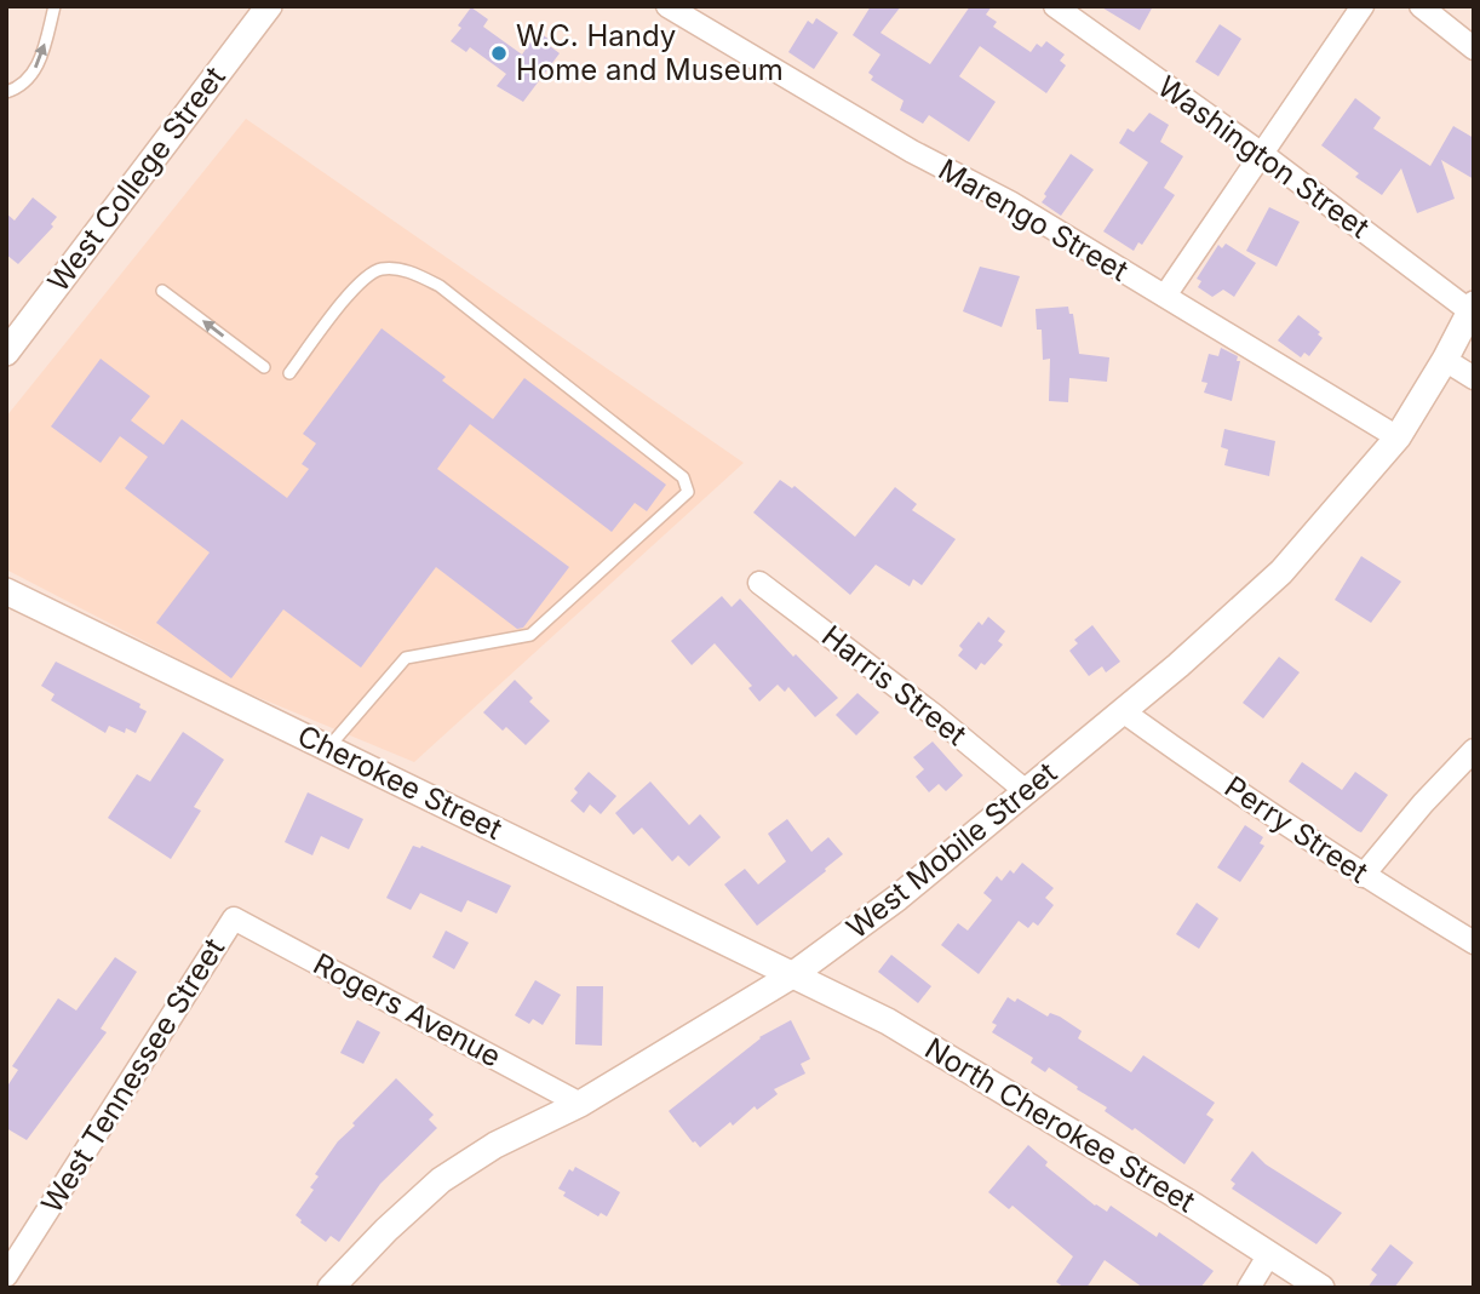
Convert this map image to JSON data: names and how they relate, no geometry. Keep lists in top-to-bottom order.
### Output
{
  "streets": {
    "street": [
      "Washington Street",
      "West College Street",
      "Marengo Street",
      "Harris Street",
      "Cherokee Street",
      "Perry Street",
      "West Mobile Street",
      "Rogers Avenue",
      "West Tennessee Street",
      "North Cherokee Street"
    ]
  },
  "crossings": [
    ["Washington Street", "West Mobile Street"],
    ["Marengo Street", "West Mobile Street"],
    ["Harris Street", "West Mobile Street"],
    ["Cherokee Street", "West Mobile Street"],
    ["Cherokee Street", "North Cherokee Street"],
    ["Perry Street", "West Mobile Street"],
    ["West Mobile Street", "Rogers Avenue"],
    ["West Mobile Street", "North Cherokee Street"],
    ["Rogers Avenue", "West Tennessee Street"]
  ],
  "places": ["W.C. Handy Home and Museum"]
}
